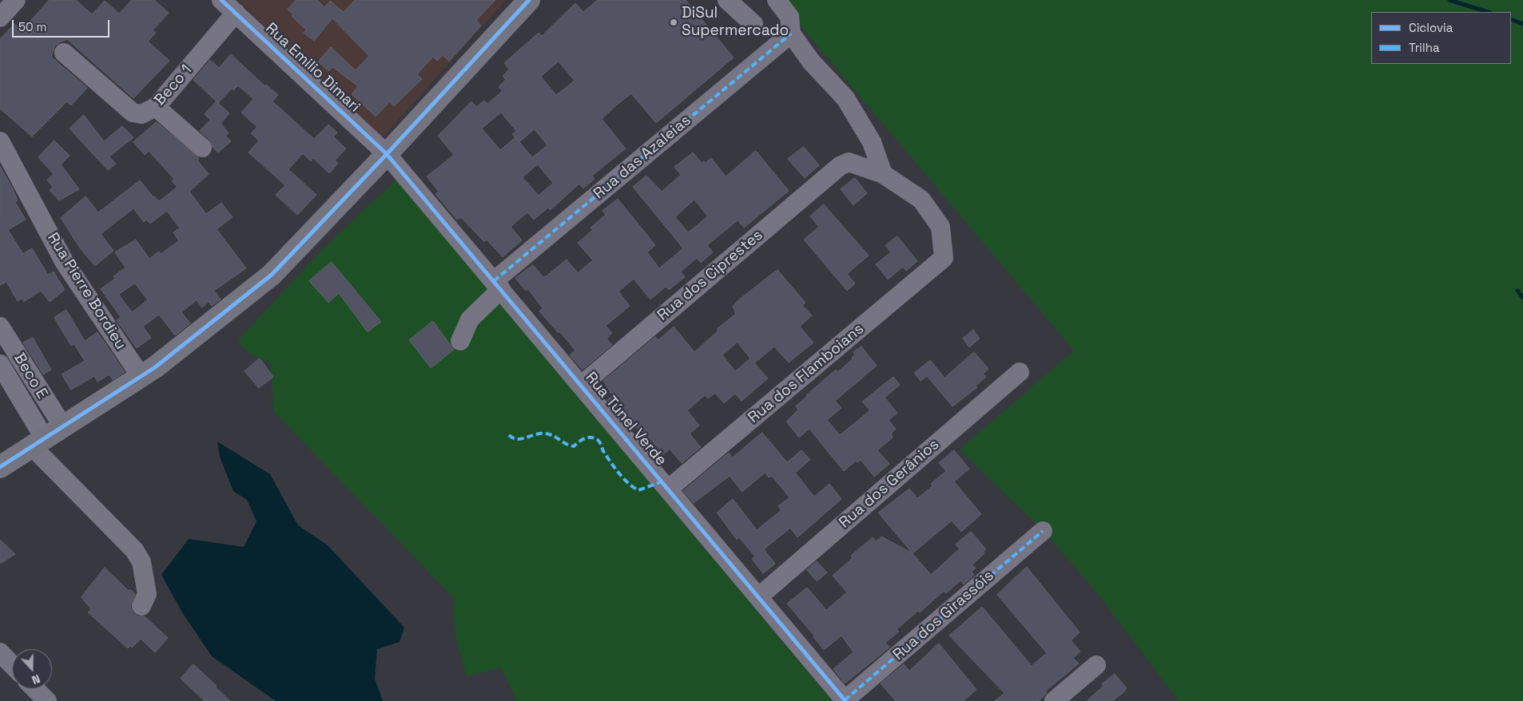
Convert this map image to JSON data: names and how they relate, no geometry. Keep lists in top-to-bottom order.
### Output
{
  "streets": {
    "street": [
      "Rua Emilio Dimari",
      "Beco 1",
      "Rua das Azaleias",
      "Rua dos Ciprestes",
      "Rua Pierre Bordieu",
      "Rua dos Flamboians",
      "Beco E",
      "Rua Túnel Verde",
      "Rua dos Gerânios",
      "Rua dos Girassóis"
    ]
  },
  "crossings": [
    ["Rua Emilio Dimari", "Beco 1"],
    ["Rua Emilio Dimari", "Rua Túnel Verde"],
    ["Rua das Azaleias", "Rua Túnel Verde"],
    ["Rua dos Ciprestes", "Rua dos Flamboians"],
    ["Rua dos Ciprestes", "Rua Túnel Verde"],
    ["Rua dos Flamboians", "Rua Túnel Verde"],
    ["Rua Túnel Verde", "Rua dos Gerânios"],
    ["Rua Túnel Verde", "Rua dos Girassóis"]
  ],
  "places": ["DiSul Supermercado"],
  "legend": ["Ciclovia", "Trilha"],
  "scale_bar": "50 m",
  "north": "bottom"
}
